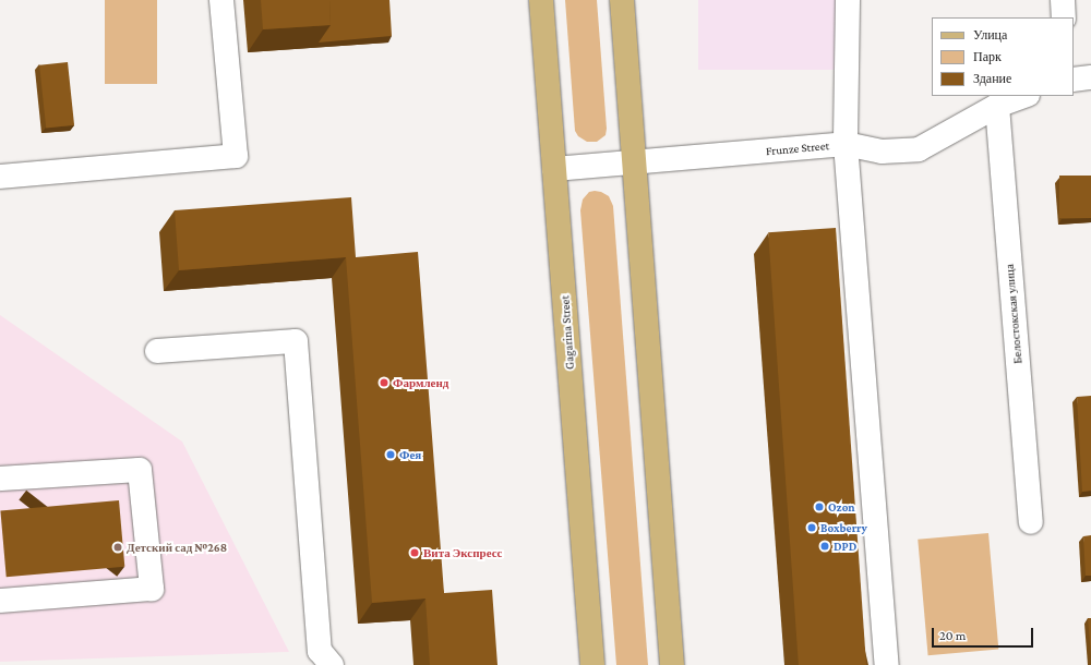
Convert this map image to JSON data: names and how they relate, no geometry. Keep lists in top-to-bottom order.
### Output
{
  "streets": {
    "main road": ["Gagarina Street"],
    "street": ["Frunze Street", "Белостокская улица"]
  },
  "crossings": [
    ["Frunze Street", "Белостокская улица"],
    ["Frunze Street", "Gagarina Street"]
  ],
  "places": [
    "Фармленд",
    "Фея",
    "Ozon",
    "Boxberry",
    "DPD",
    "Детский сад №268",
    "Вита Экспресс"
  ],
  "legend": ["Улица", "Парк", "Здание"],
  "scale_bar": "20 m"
}
